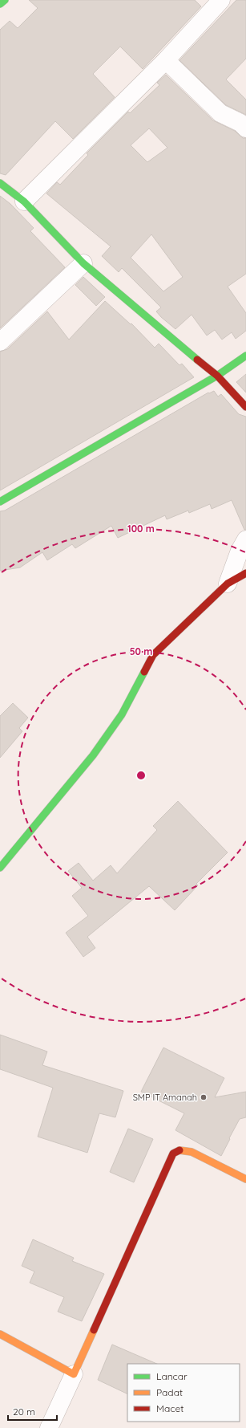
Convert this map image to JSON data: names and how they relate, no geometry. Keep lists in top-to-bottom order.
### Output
{
  "places": ["SMP IT Amanah"],
  "legend": ["Lancar", "Padat", "Macet"],
  "scale_bar": "20 m",
  "rings": ["100 m", "50 m"]
}
